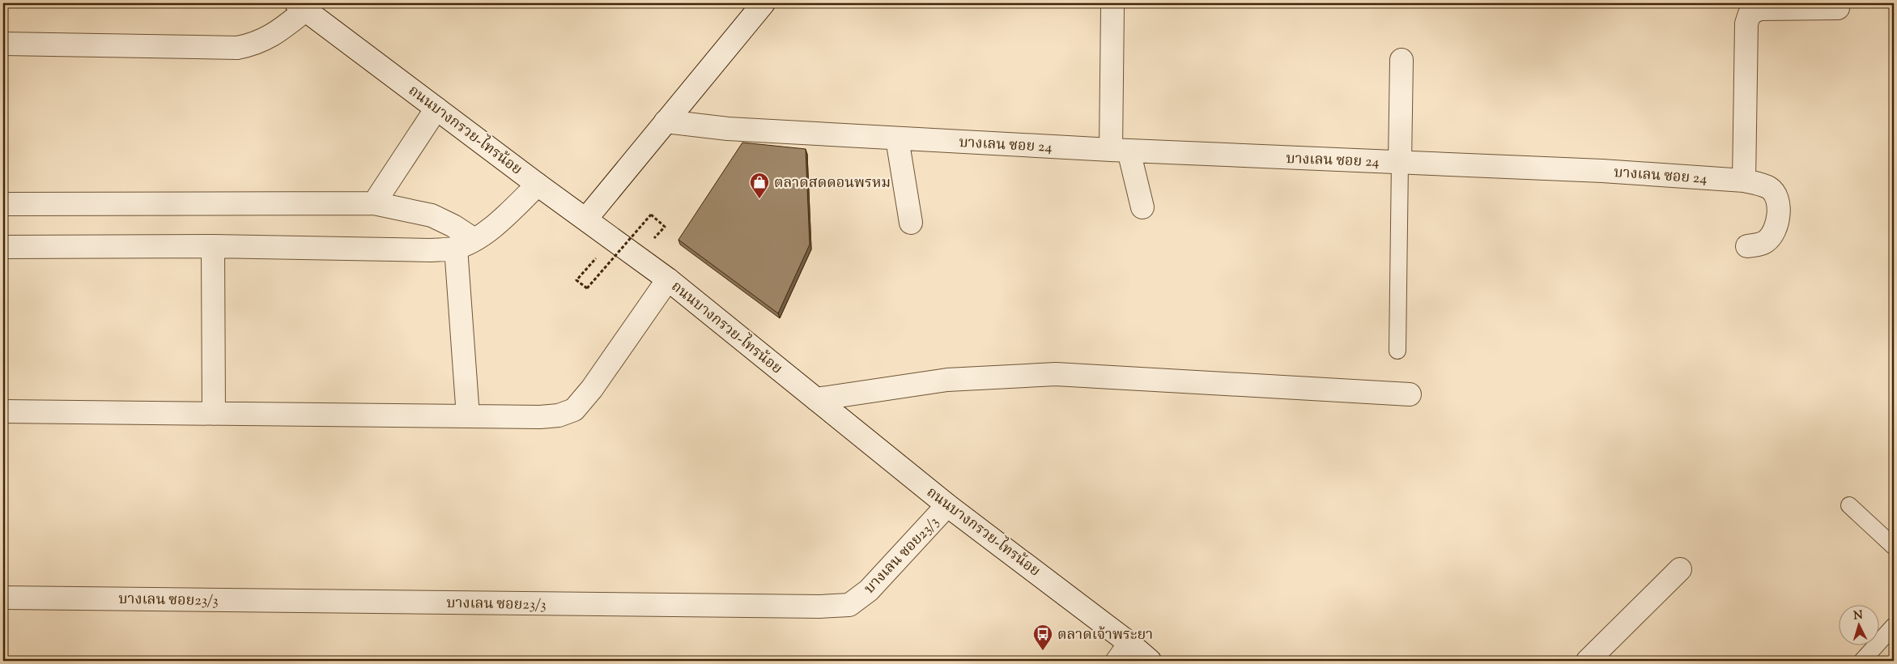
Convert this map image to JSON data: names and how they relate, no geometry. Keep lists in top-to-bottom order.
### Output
{
  "streets": {
    "street": ["ถนนบางกรวย-ไทรน้อย", "บางเลน ซอย 24", "บางเลน ซอย23/3"]
  },
  "crossings": [
    ["ถนนบางกรวย-ไทรน้อย", "บางเลน ซอย23/3"]
  ],
  "places": {
    "shop": ["ตลาดสดดอนพรหม"],
    "bus stop": ["ตลาดเจ้าพระยา"]
  },
  "north": "top"
}
